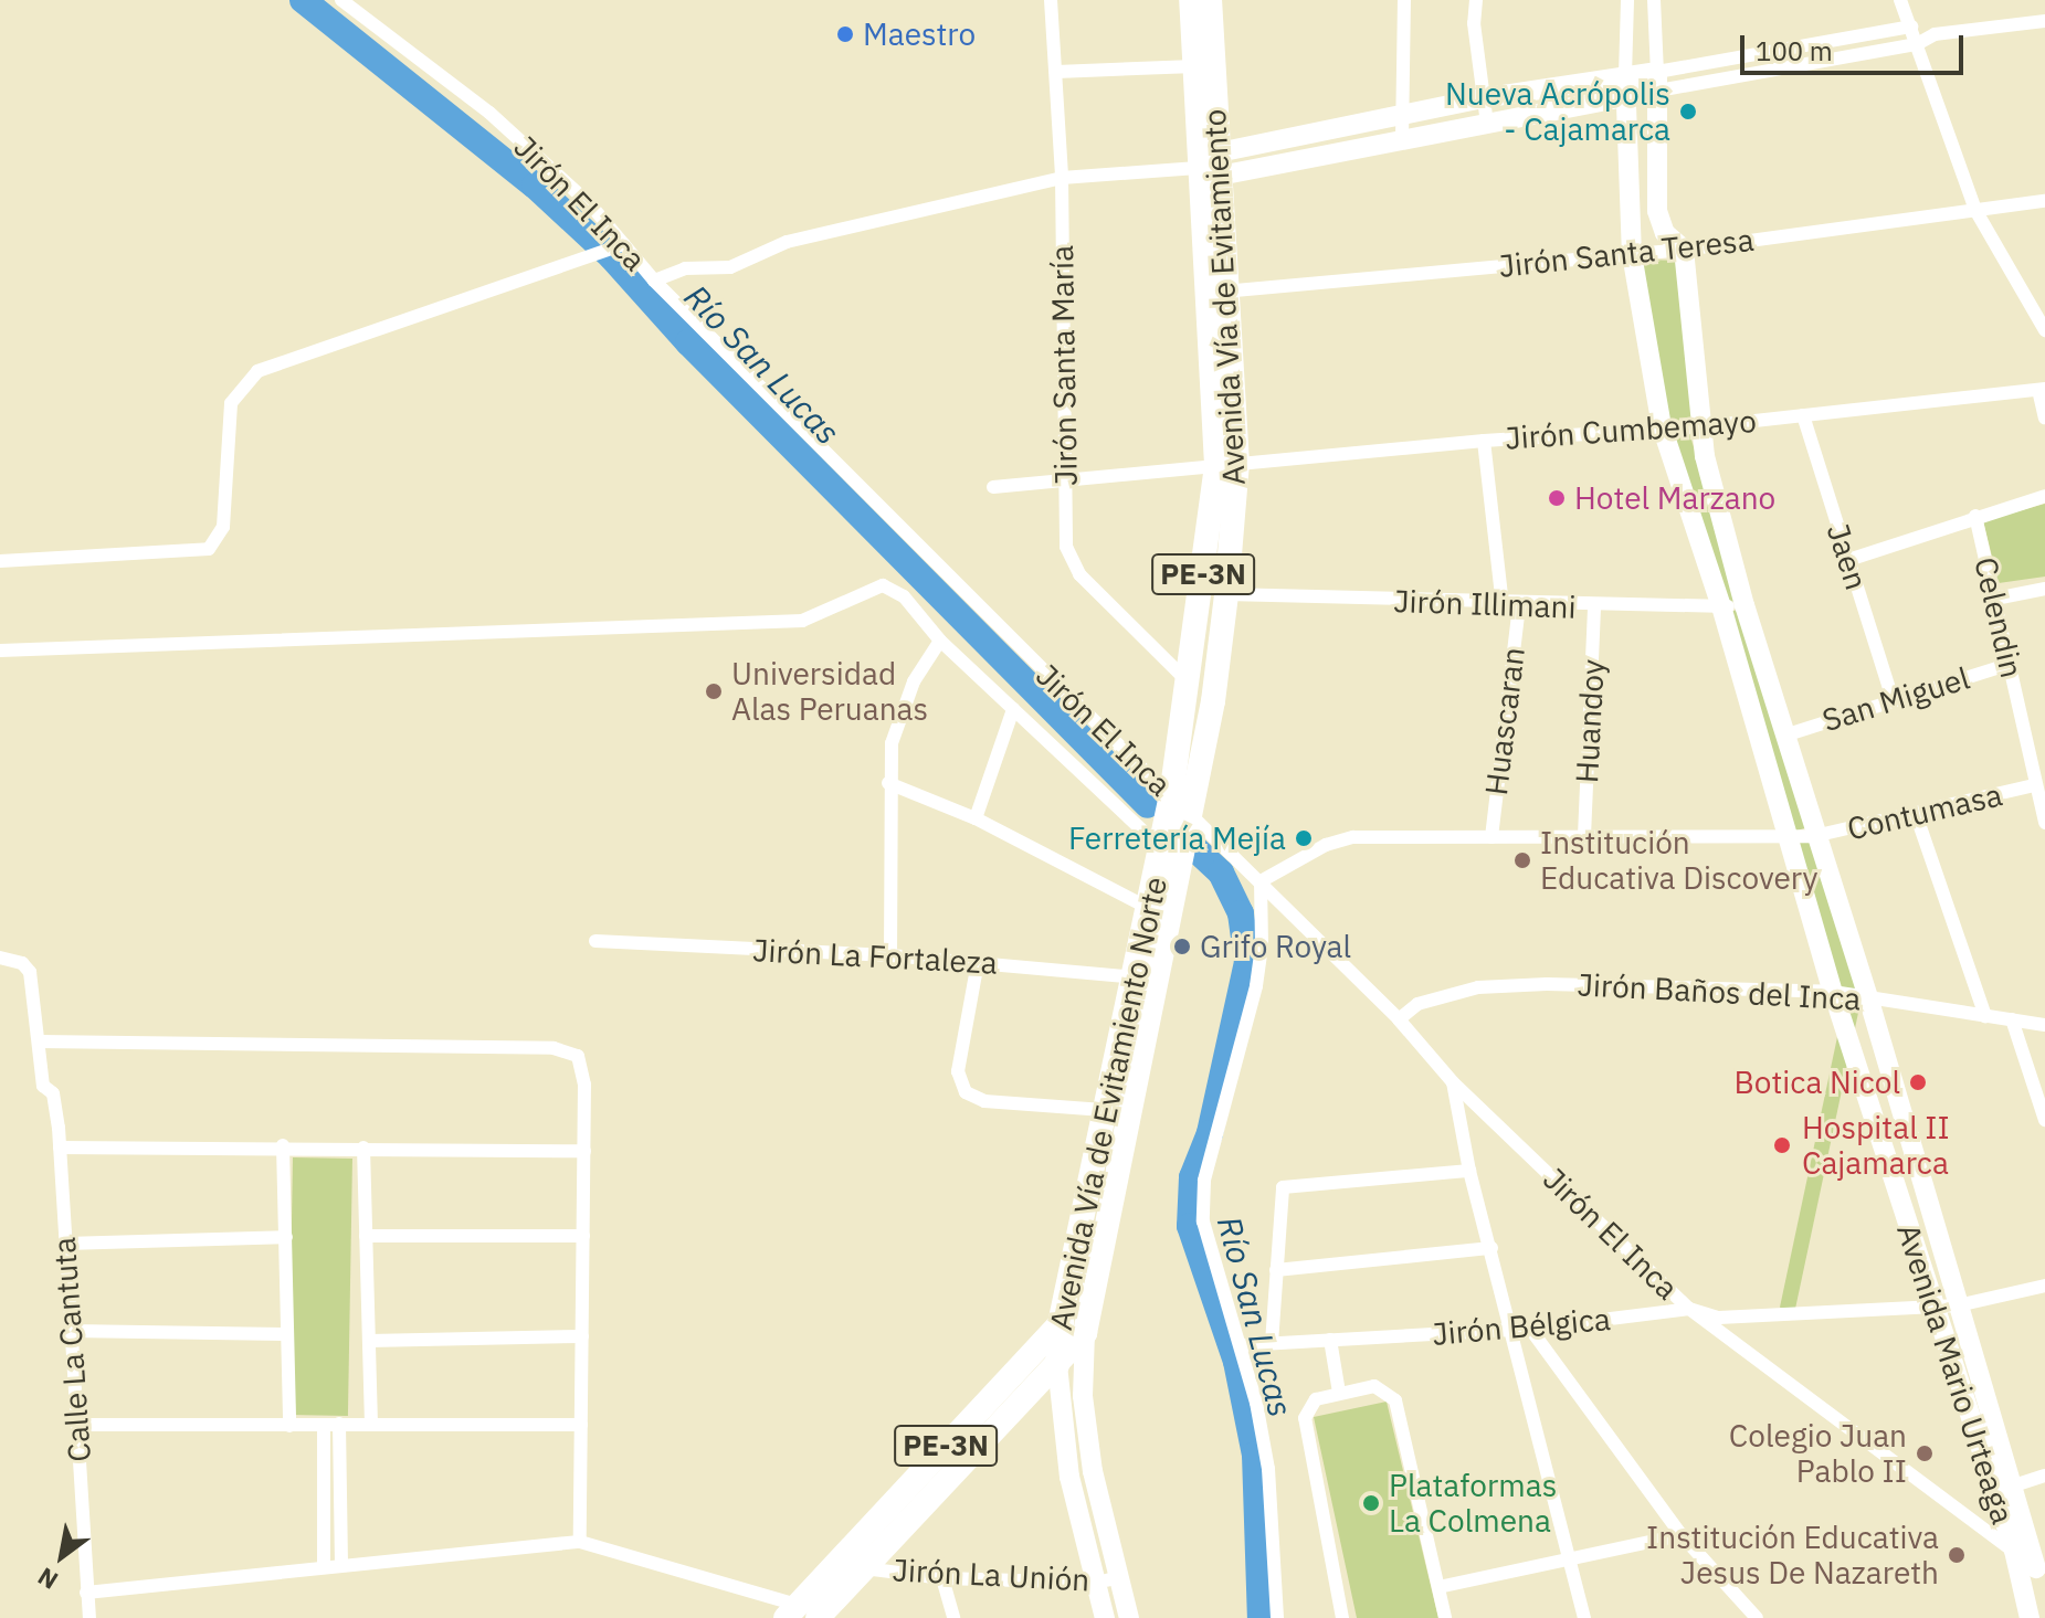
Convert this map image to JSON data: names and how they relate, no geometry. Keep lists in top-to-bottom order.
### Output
{
  "streets": {
    "highway": ["Avenida Vía de Evitamiento", "PE-3N", "Avenida Vía de Evitamiento Norte"],
    "street": [
      "Jirón El Inca",
      "Jirón Santa Teresa",
      "Jirón Santa María",
      "Jirón Cumbemayo",
      "Jaen",
      "Jirón Illimani",
      "Celendin",
      "San Miguel",
      "Huascaran",
      "Huandoy",
      "Contumasa",
      "Jirón La Fortaleza",
      "Jirón Baños del Inca",
      "Jirón Bélgica",
      "Calle La Cantuta",
      "Avenida Mario Urteaga",
      "Jirón La Unión"
    ]
  },
  "crossings": [
    ["Jirón El Inca", "Contumasa"],
    ["Jirón El Inca", "Jirón Baños del Inca"],
    ["Jirón El Inca", "Avenida Vía de Evitamiento Norte"],
    ["Jirón El Inca", "Jirón Bélgica"],
    ["Jirón El Inca", "Avenida Mario Urteaga"],
    ["Jirón Santa Teresa", "Avenida Vía de Evitamiento"],
    ["Jirón Santa Teresa", "Avenida Mario Urteaga"],
    ["Avenida Vía de Evitamiento", "Jirón Cumbemayo"],
    ["Avenida Vía de Evitamiento", "PE-3N"],
    ["Avenida Vía de Evitamiento", "Jirón Illimani"],
    ["Avenida Vía de Evitamiento", "Avenida Vía de Evitamiento Norte"],
    ["Jirón Santa María", "Jirón Cumbemayo"],
    ["Jirón Santa María", "Avenida Vía de Evitamiento Norte"],
    ["Jirón Cumbemayo", "Jaen"],
    ["Jirón Cumbemayo", "Huascaran"],
    ["Jirón Cumbemayo", "Avenida Vía de Evitamiento Norte"],
    ["Jirón Cumbemayo", "Avenida Mario Urteaga"],
    ["Jaen", "San Miguel"],
    ["PE-3N", "Avenida Vía de Evitamiento Norte"],
    ["PE-3N", "Jirón La Unión"],
    ["Jirón Illimani", "Huascaran"],
    ["Jirón Illimani", "Huandoy"],
    ["Jirón Illimani", "Avenida Vía de Evitamiento Norte"],
    ["Jirón Illimani", "Avenida Mario Urteaga"],
    ["Celendin", "San Miguel"],
    ["Celendin", "Contumasa"],
    ["San Miguel", "Avenida Mario Urteaga"],
    ["Huascaran", "Contumasa"],
    ["Huandoy", "Contumasa"],
    ["Contumasa", "Avenida Mario Urteaga"],
    ["Jirón La Fortaleza", "Avenida Vía de Evitamiento Norte"],
    ["Jirón Baños del Inca", "Avenida Mario Urteaga"],
    ["Jirón Bélgica", "Avenida Mario Urteaga"]
  ],
  "water": ["Río San Lucas"],
  "places": [
    "Maestro",
    "Nueva Acrópolis - Cajamarca",
    "Hotel Marzano",
    "Universidad Alas Peruanas",
    "Ferretería Mejía",
    "Institución Educativa Discovery",
    "Grifo Royal",
    "Botica Nicol",
    "Hospital II Cajamarca",
    "Colegio Juan Pablo II",
    "Plataformas La Colmena",
    "Institución Educativa Jesus De Nazareth"
  ],
  "scale_bar": "100 m",
  "north": "bottom left"
}
